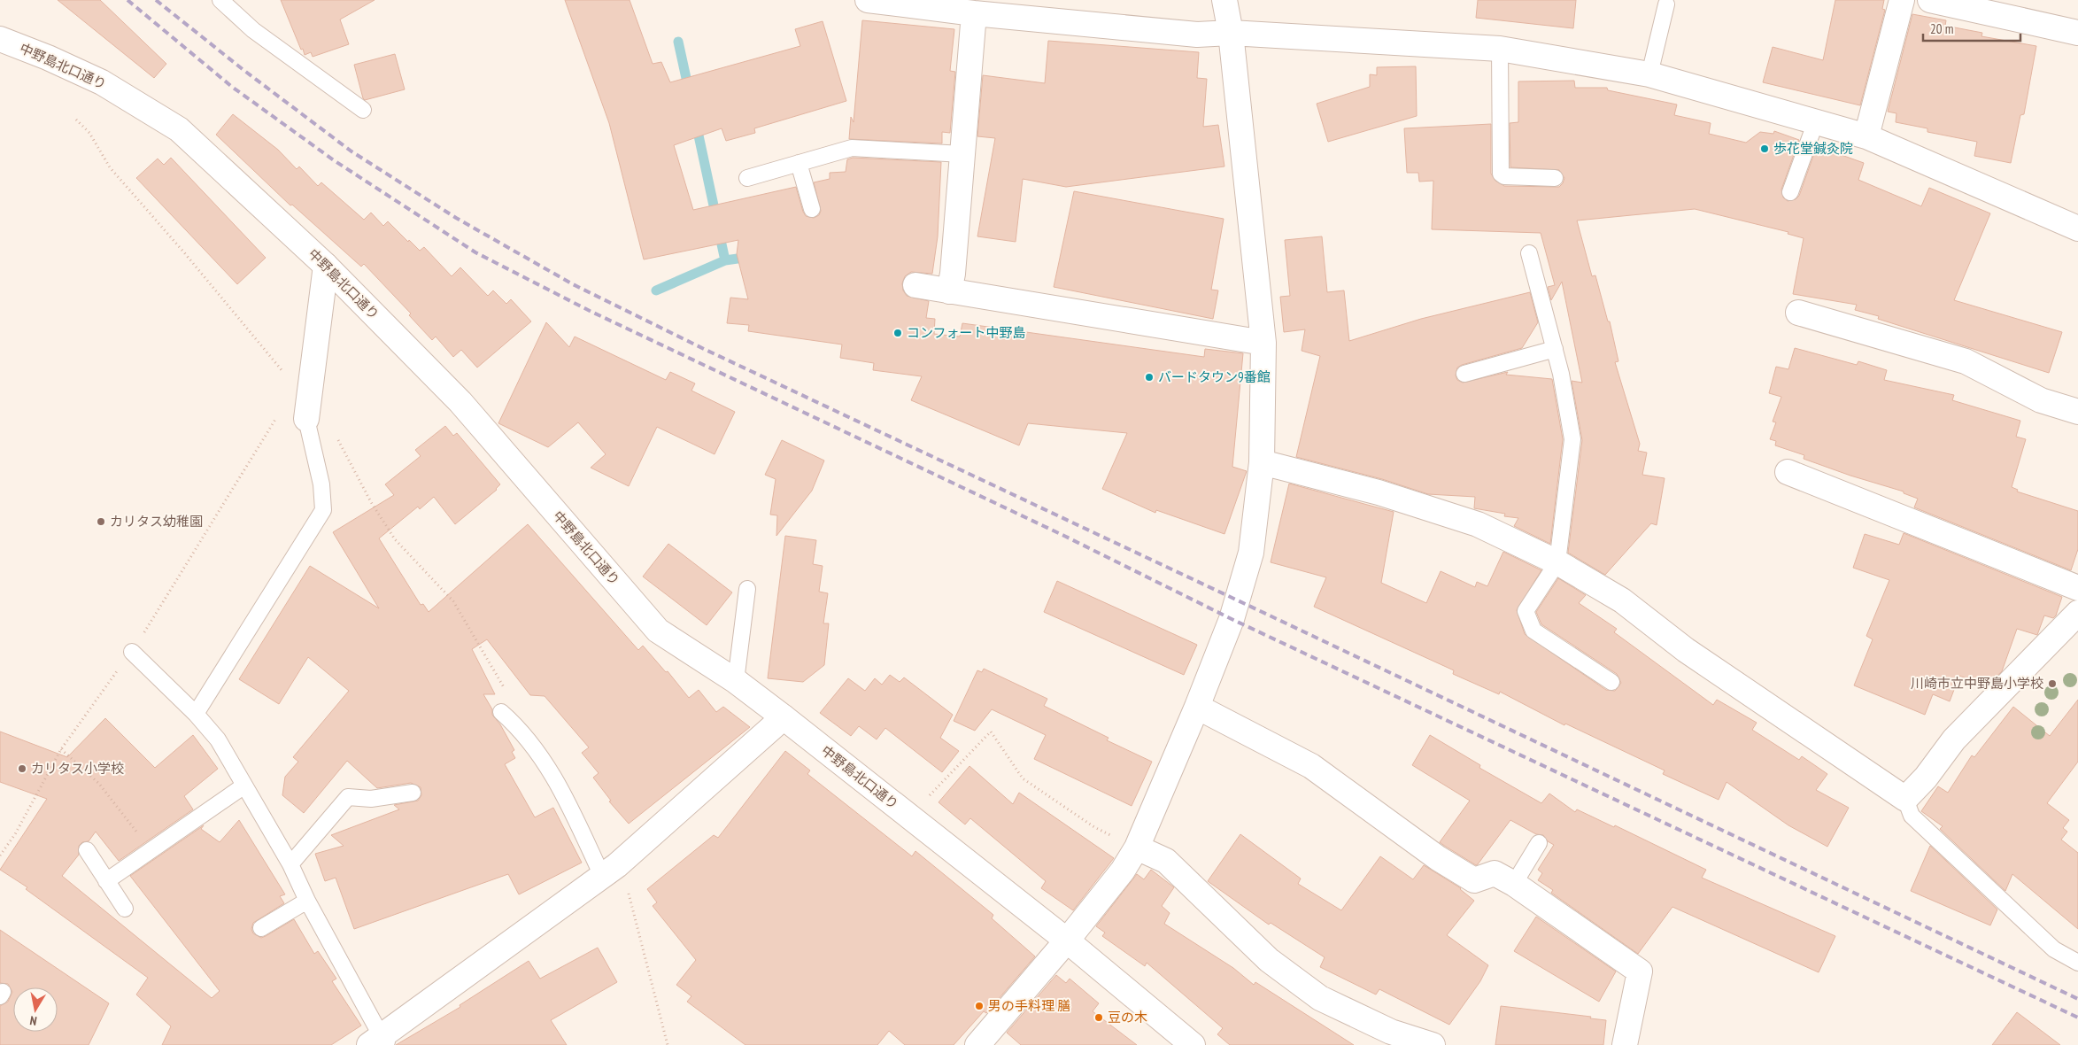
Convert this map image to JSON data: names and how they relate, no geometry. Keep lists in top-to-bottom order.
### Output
{
  "streets": {
    "street": ["中野島北口通り"]
  },
  "places": [
    "歩花堂鍼灸院",
    "コンフォート中野島",
    "バードタウン9番館",
    "カリタス幼稚園",
    "川崎市立中野島小学校",
    "カリタス小学校",
    "男の手料理 膳",
    "豆の木"
  ],
  "scale_bar": "20 m",
  "north": "bottom"
}
